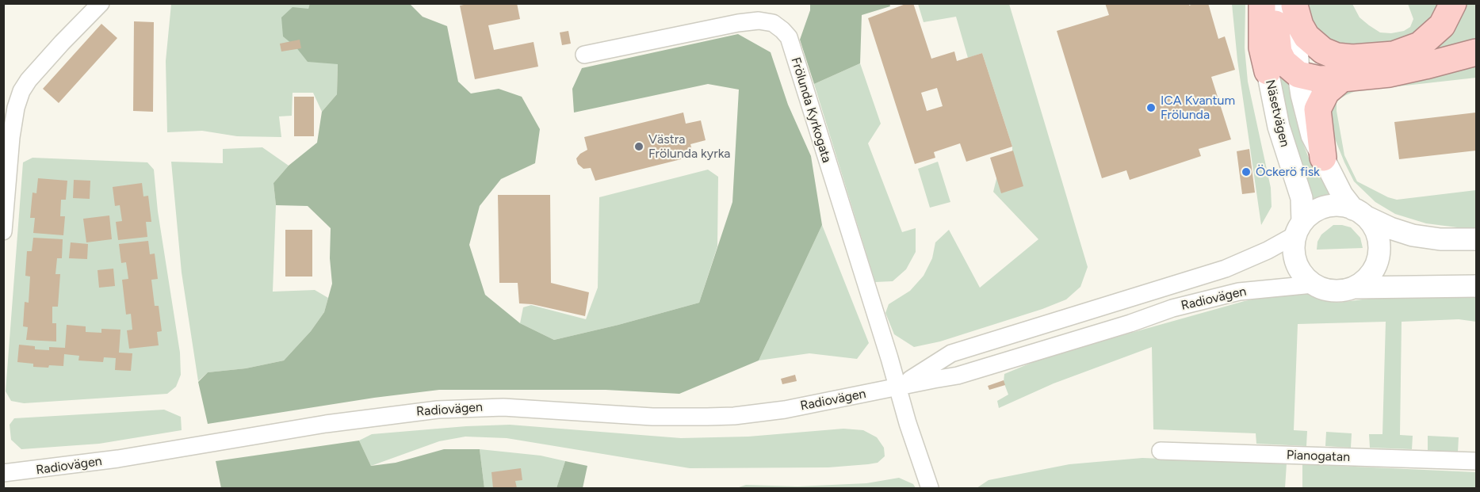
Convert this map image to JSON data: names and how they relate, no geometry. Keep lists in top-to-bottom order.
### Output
{
  "streets": {
    "street": [
      "Frölunda Kyrkogata",
      "Näsetvägen",
      "Radiovägen",
      "Pianogatan"
    ]
  },
  "crossings": [
    ["Frölunda Kyrkogata", "Radiovägen"],
    ["Näsetvägen", "Radiovägen"]
  ],
  "places": ["ICA Kvantum Frölunda", "Västra Frölunda kyrka", "Öckerö fisk"]
}
